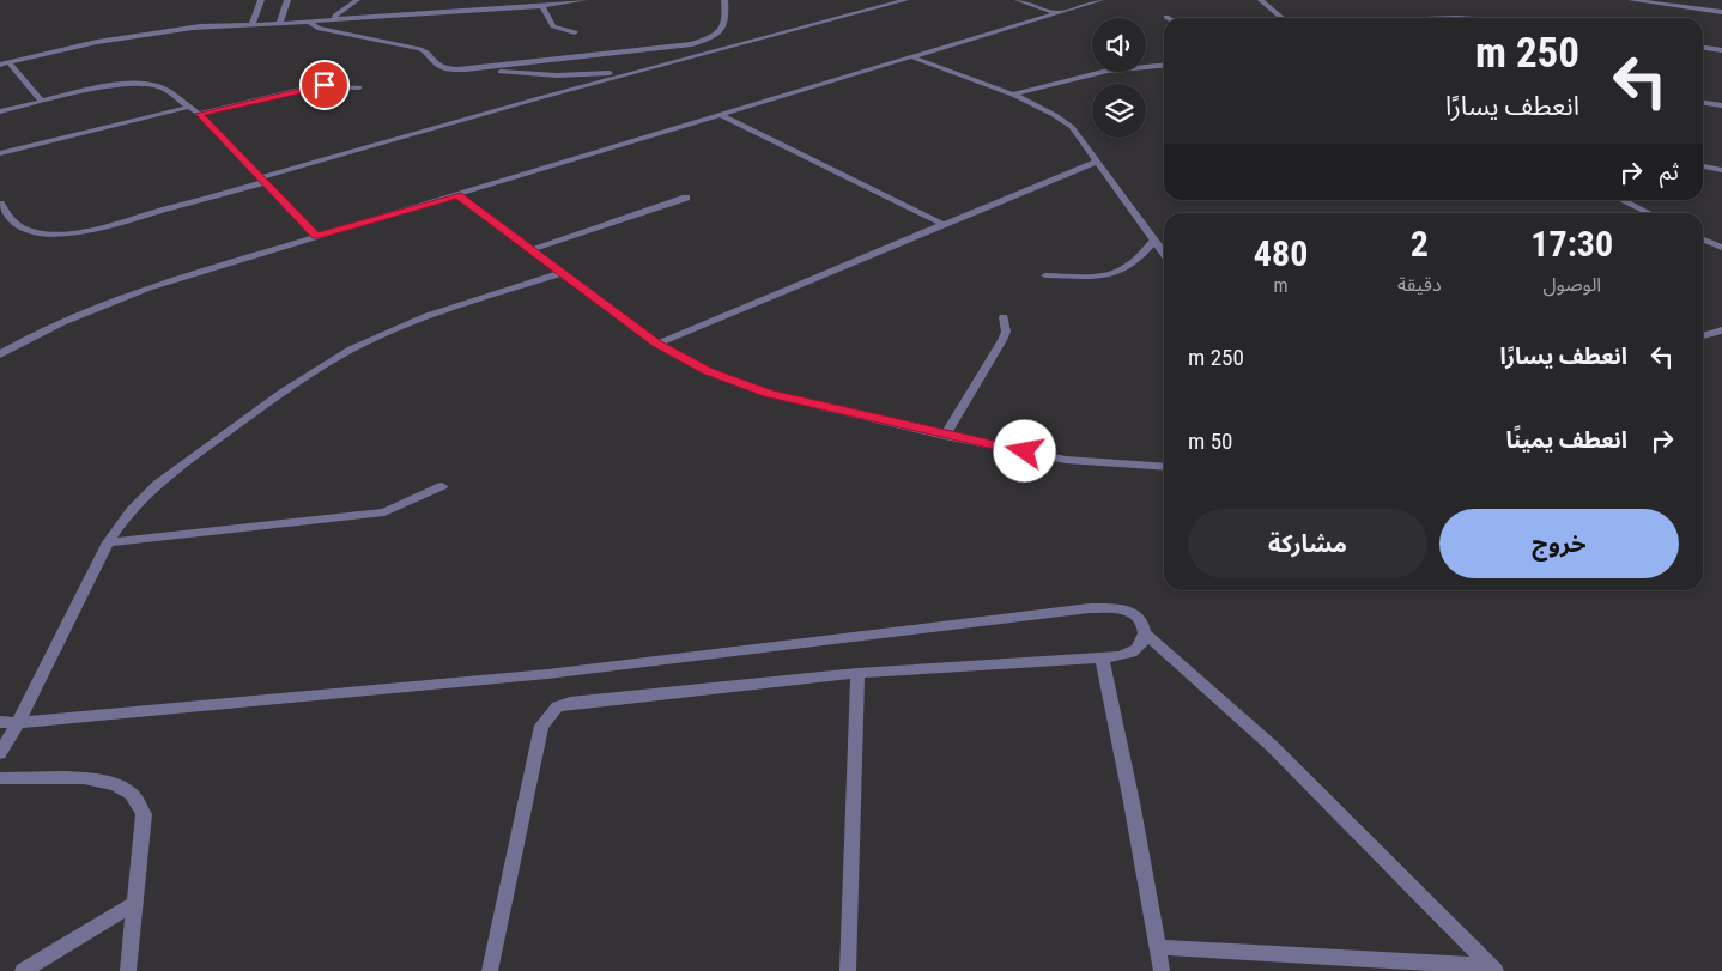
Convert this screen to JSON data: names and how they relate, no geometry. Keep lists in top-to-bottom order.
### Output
{
  "page": {
    "turn": ["250 m", "انعطف يسارًا"],
    "then": "ثم",
    "eta": [
      "17:30",
      "الوصول",
      "2",
      "دقيقة",
      "480",
      "m"
    ],
    "list": [
      {
        "name": "انعطف يسارًا",
        "value": "250 m"
      },
      {
        "name": "انعطف يمينًا",
        "value": "50 m"
      }
    ],
    "buttons": ["خروج", "مشاركة"]
  }
}
